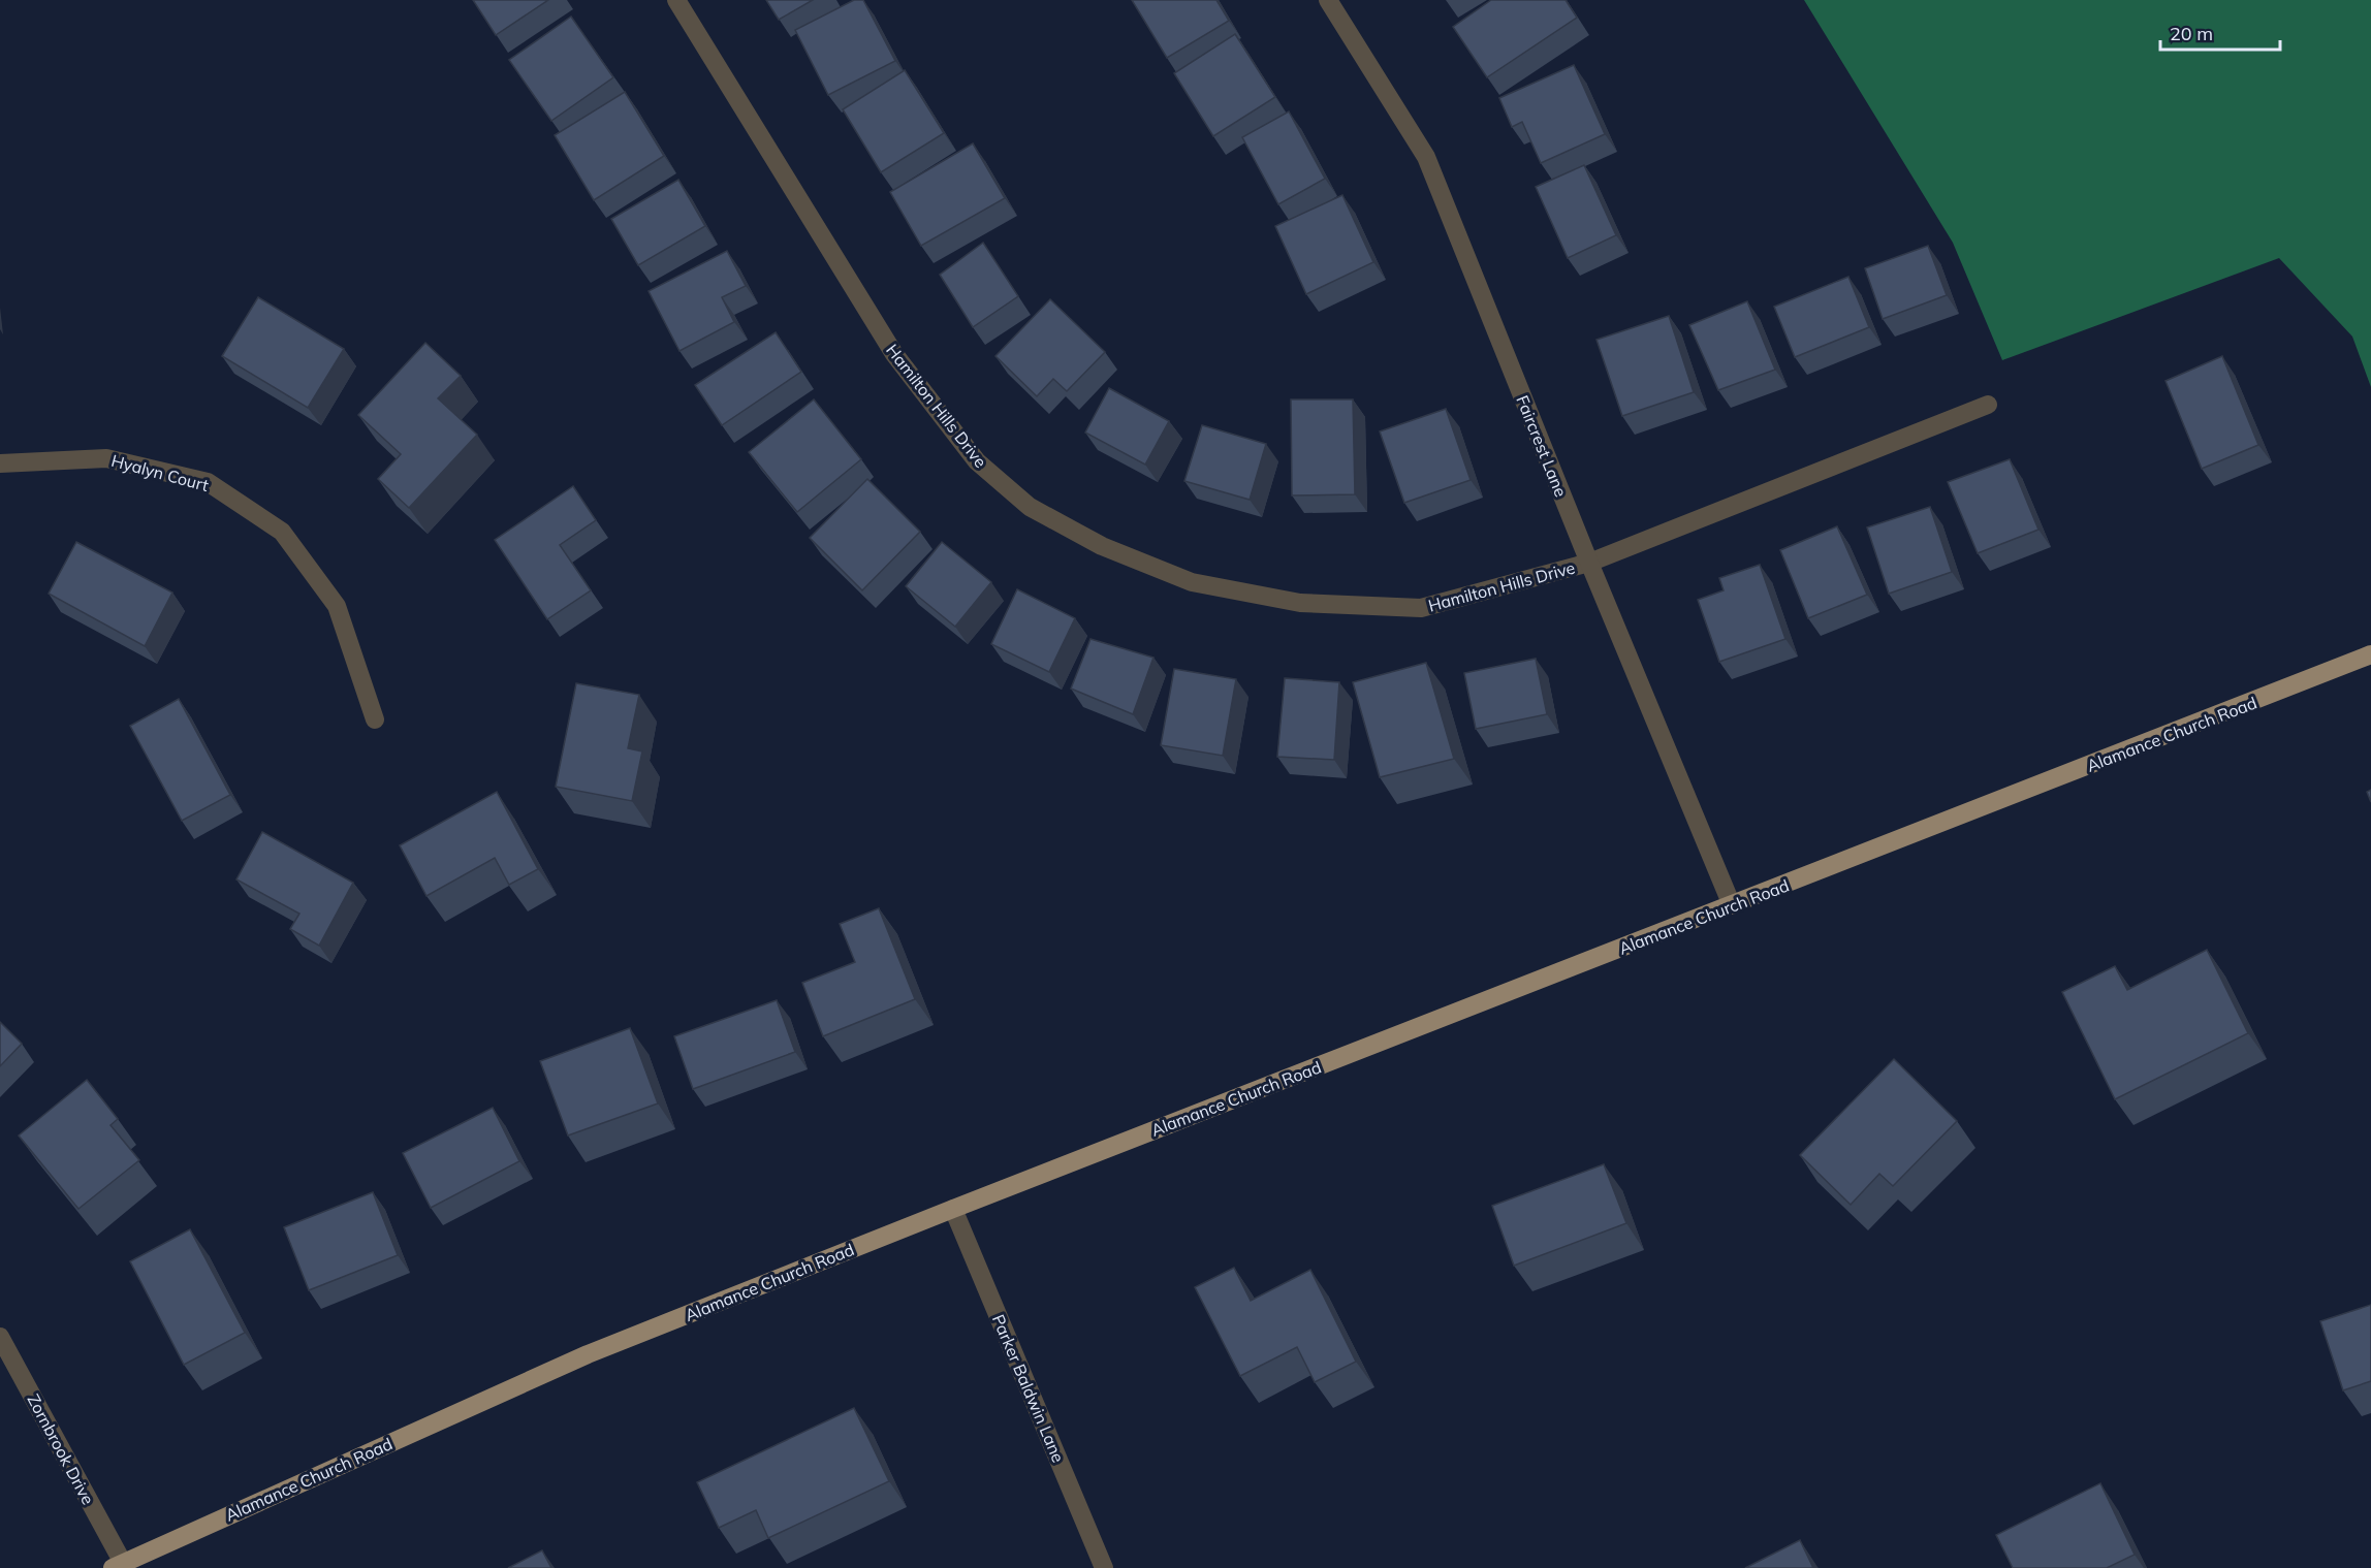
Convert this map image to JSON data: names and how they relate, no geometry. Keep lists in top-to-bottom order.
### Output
{
  "streets": {
    "main road": ["Alamance Church Road"],
    "street": [
      "Hamilton Hills Drive",
      "Faircrest Lane",
      "Hyalyn Court",
      "Parker Baldwin Lane",
      "Zornbrook Drive"
    ]
  },
  "crossings": [
    ["Hamilton Hills Drive", "Faircrest Lane"],
    ["Faircrest Lane", "Alamance Church Road"],
    ["Alamance Church Road", "Parker Baldwin Lane"],
    ["Alamance Church Road", "Zornbrook Drive"]
  ],
  "scale_bar": "20 m"
}
